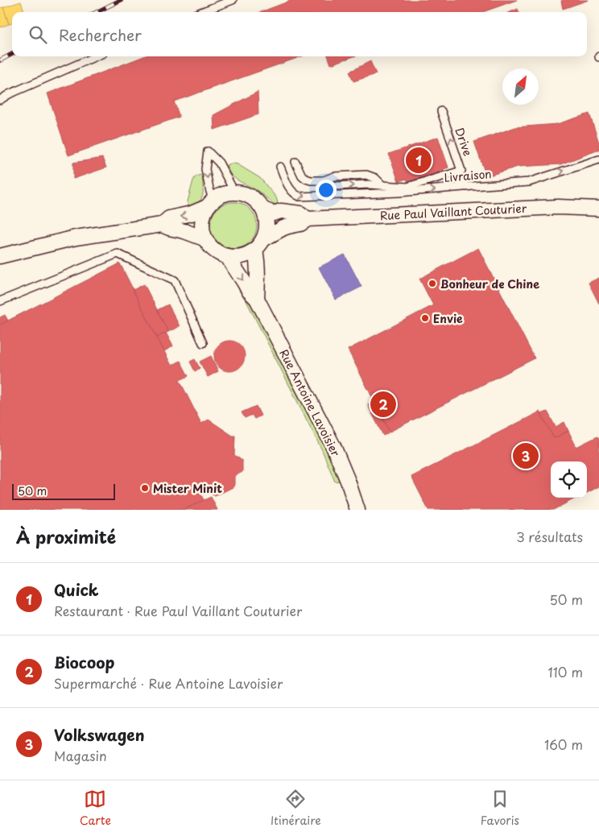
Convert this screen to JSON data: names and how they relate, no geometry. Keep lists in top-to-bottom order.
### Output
{
  "streets": {
    "street": ["Rue Paul Vaillant Couturier", "Rue Antoine Lavoisier"],
    "lane": ["Drive", "Livraison"]
  },
  "crossings": [
    ["Rue Paul Vaillant Couturier", "Rue Antoine Lavoisier"]
  ],
  "one_way": ["Drive"],
  "places": ["Bonheur de Chine", "Envie", "Mister Minit"],
  "scale_bar": "50 m",
  "north": "top right",
  "page": {
    "search": "Rechercher",
    "pins": ["1", "2", "3"],
    "scale": "50 m",
    "heading": ["À proximité", "3 résultats"],
    "list": [
      {
        "mark": "1",
        "name": "Quick",
        "note": "Restaurant · Rue Paul Vaillant Couturier",
        "value": "50 m"
      },
      {
        "mark": "2",
        "name": "Biocoop",
        "note": "Supermarché · Rue Antoine Lavoisier",
        "value": "110 m"
      },
      {
        "mark": "3",
        "name": "Volkswagen",
        "note": "Magasin",
        "value": "160 m"
      }
    ],
    "nav": ["Carte", "Itinéraire", "Favoris"]
  }
}
